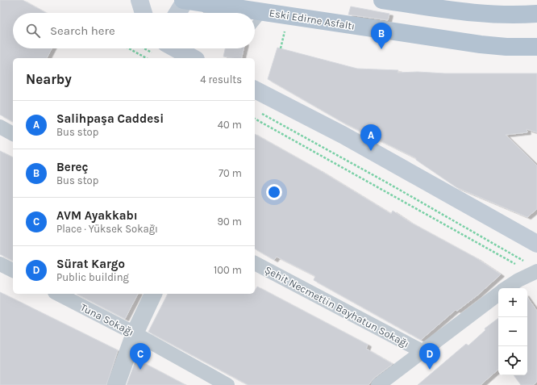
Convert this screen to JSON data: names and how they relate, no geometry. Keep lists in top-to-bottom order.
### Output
{
  "streets": {
    "main road": ["Eski Edirne Asfaltı"],
    "street": ["Şehit Necmettin Bayhatun Sokağı", "Tuna Sokağı"]
  },
  "page": {
    "search": "Search here",
    "pins": [
      "B",
      "A",
      "C",
      "D"
    ],
    "heading": ["Nearby", "4 results"],
    "list": [
      {
        "mark": "A",
        "name": "Salihpaşa Caddesi",
        "note": "Bus stop",
        "value": "40 m"
      },
      {
        "mark": "B",
        "name": "Bereç",
        "note": "Bus stop",
        "value": "70 m"
      },
      {
        "mark": "C",
        "name": "AVM Ayakkabı",
        "note": "Place · Yüksek Sokağı",
        "value": "90 m"
      },
      {
        "mark": "D",
        "name": "Sürat Kargo",
        "note": "Public building",
        "value": "100 m"
      }
    ],
    "map_buttons": ["+", "−"]
  }
}
